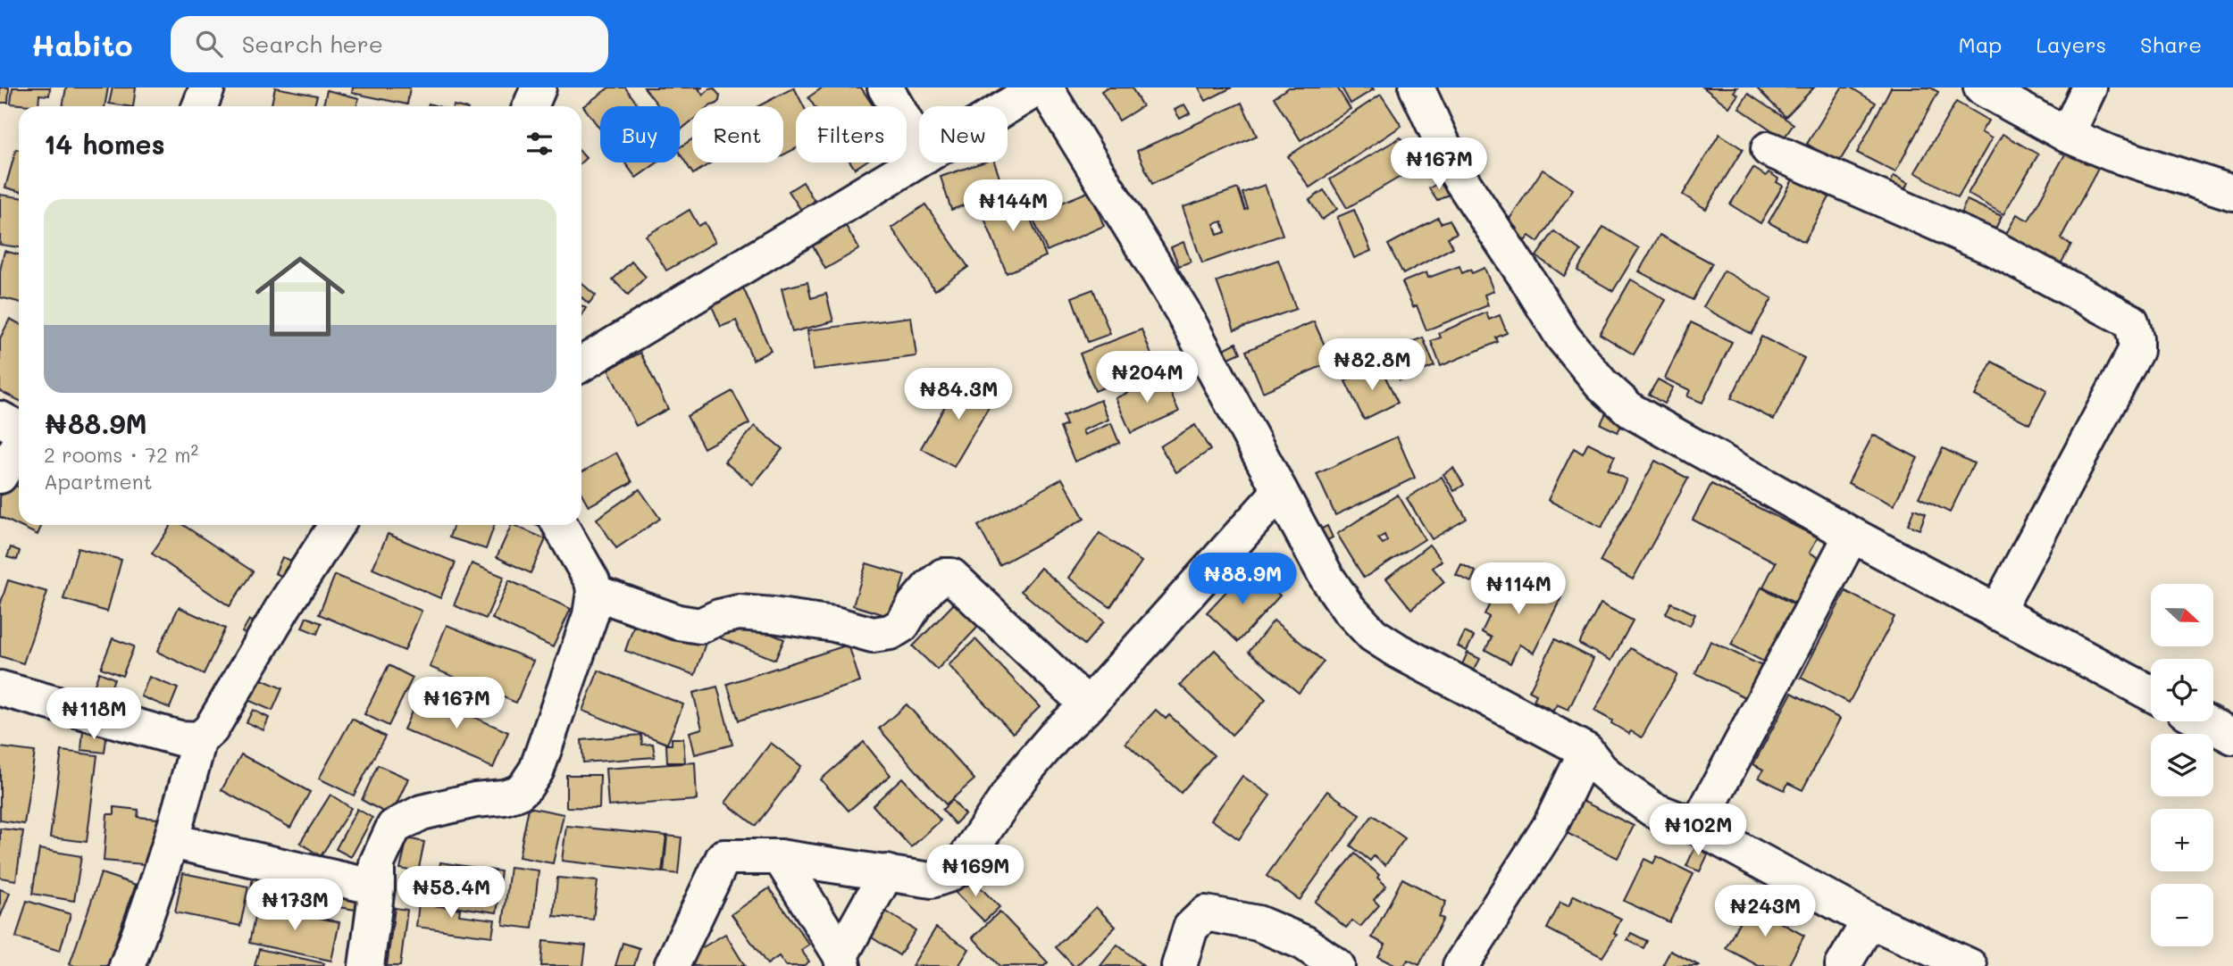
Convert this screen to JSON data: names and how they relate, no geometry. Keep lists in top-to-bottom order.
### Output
{
  "north": "right",
  "page": {
    "header": "Habito",
    "search": "Search here",
    "nav": ["Map", "Layers", "Share"],
    "chip": [
      "Buy",
      "Rent",
      "Filters",
      "New"
    ],
    "heading": "14 homes",
    "price": [
      "₦167M",
      "₦144M",
      "₦82.8M",
      "₦204M",
      "₦84.3M",
      "₦88.9M",
      "₦114M",
      "₦167M",
      "₦118M",
      "₦102M",
      "₦169M",
      "₦58.4M",
      "₦173M",
      "₦243M"
    ],
    "list": [
      {
        "name": "₦88.9M",
        "note": "2 rooms · 72 m² · Apartment"
      }
    ],
    "map_buttons": ["+", "−"]
  }
}
